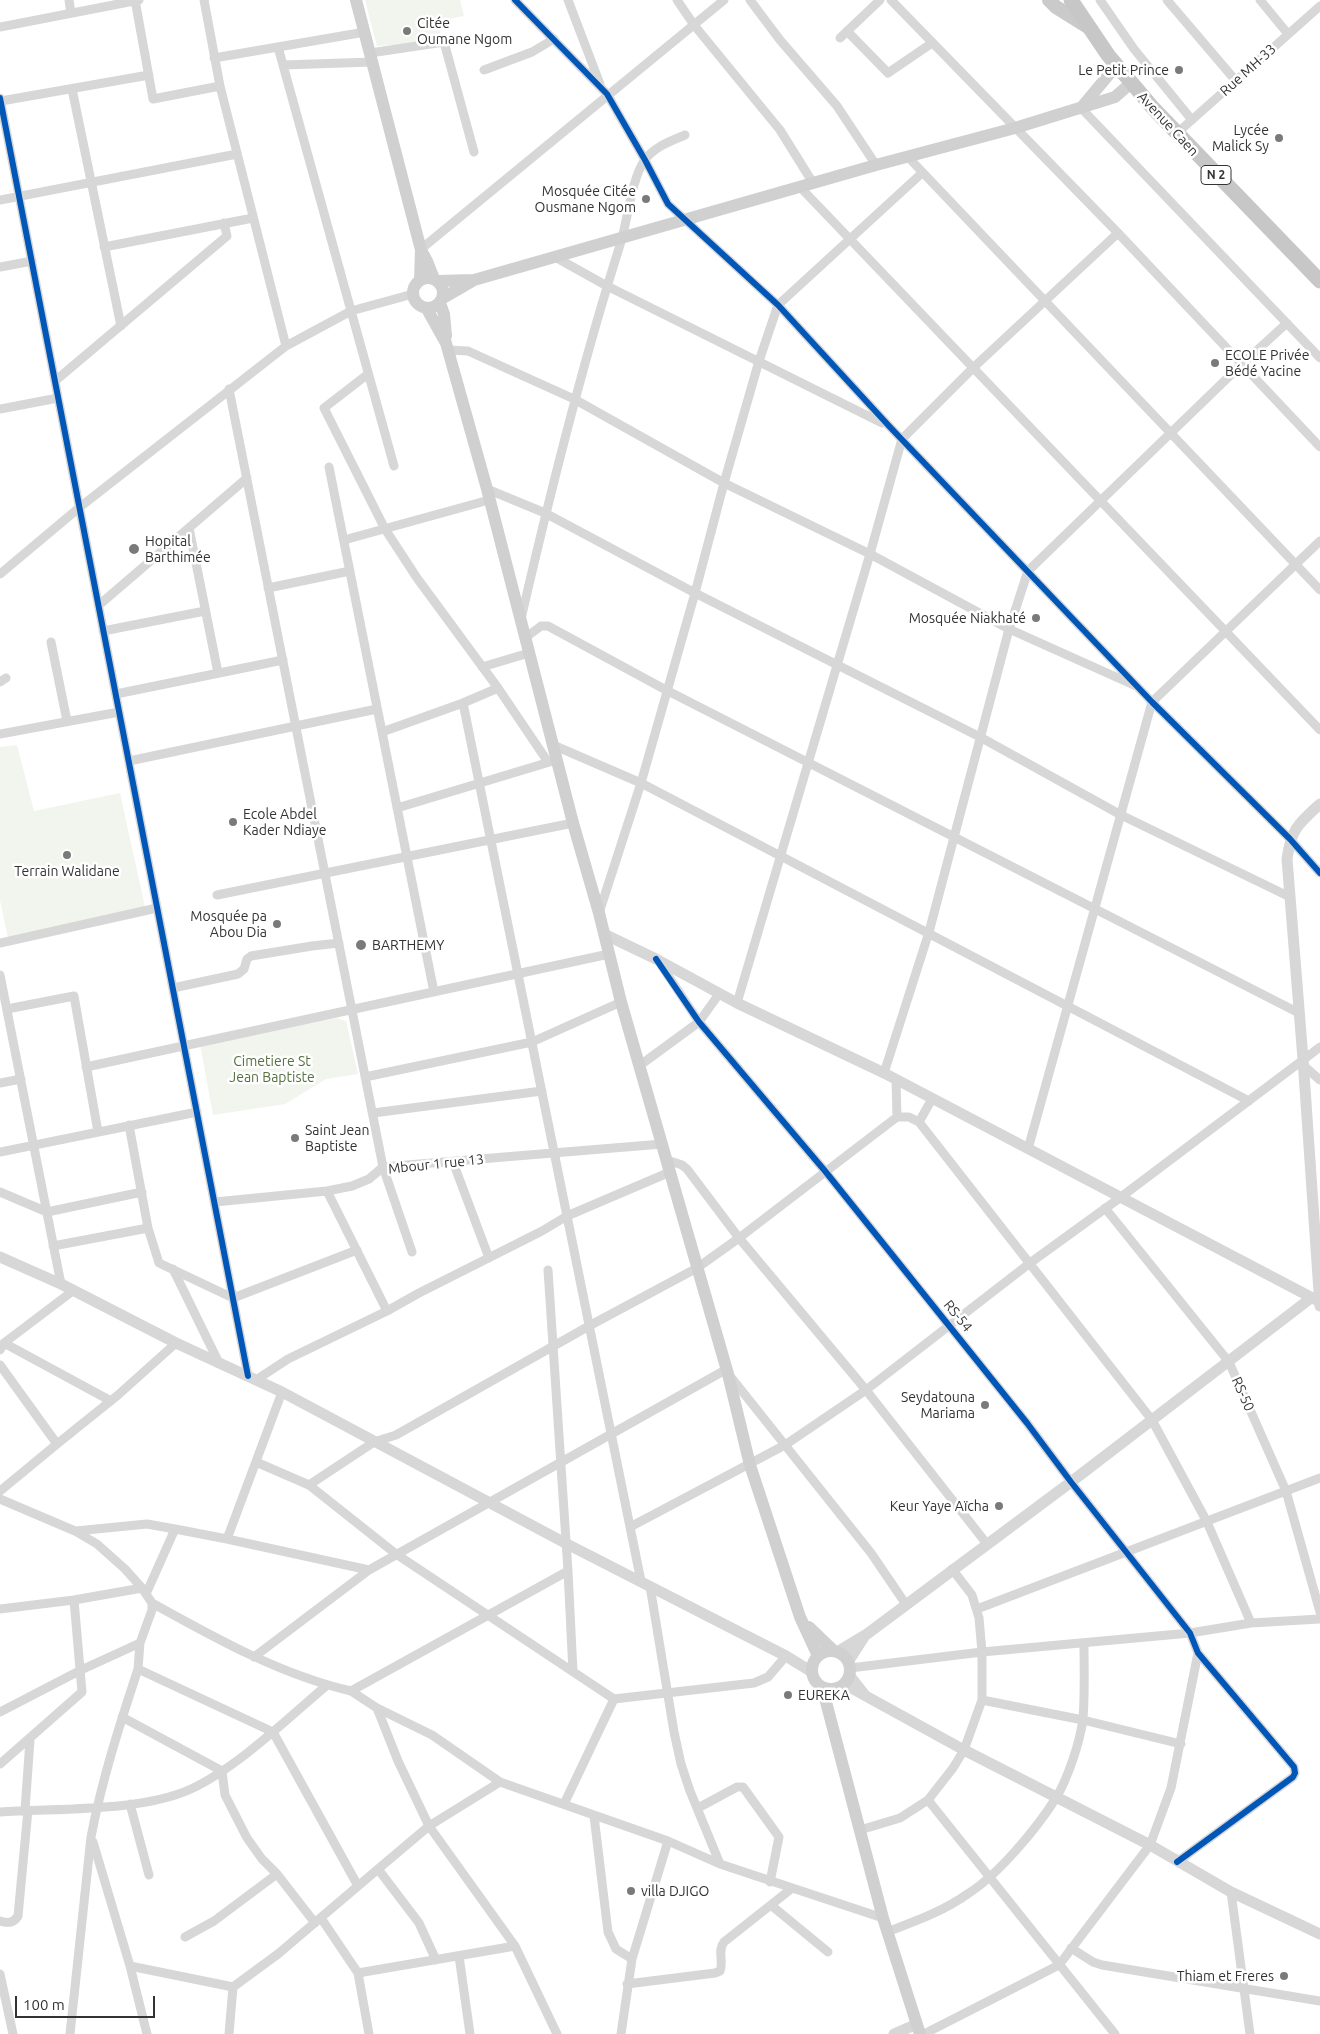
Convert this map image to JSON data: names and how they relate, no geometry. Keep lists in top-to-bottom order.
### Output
{
  "streets": {
    "highway": ["Avenue Caen", "N 2"],
    "street": [
      "Rue MH-33",
      "Mbour 1 rue 13",
      "RS-54",
      "RS-50"
    ]
  },
  "crossings": [
    ["Rue MH-33", "Avenue Caen"]
  ],
  "parks": ["Cimetiere St Jean Baptiste"],
  "places": [
    "Citée Oumane Ngom",
    "Le Petit Prince",
    "Lycée Malick Sy",
    "Mosquée Citée Ousmane Ngom",
    "ECOLE Privée Bédé Yacine",
    "Hopital Barthimée",
    "Mosquée Niakhaté",
    "Ecole Abdel Kader Ndiaye",
    "Terrain Walidane",
    "Mosquée pa Abou Dia",
    "BARTHEMY",
    "Saint Jean Baptiste",
    "Seydatouna Mariama",
    "Keur Yaye Aïcha",
    "EUREKA",
    "villa DJIGO",
    "Thiam et Freres"
  ],
  "scale_bar": "100 m"
}
